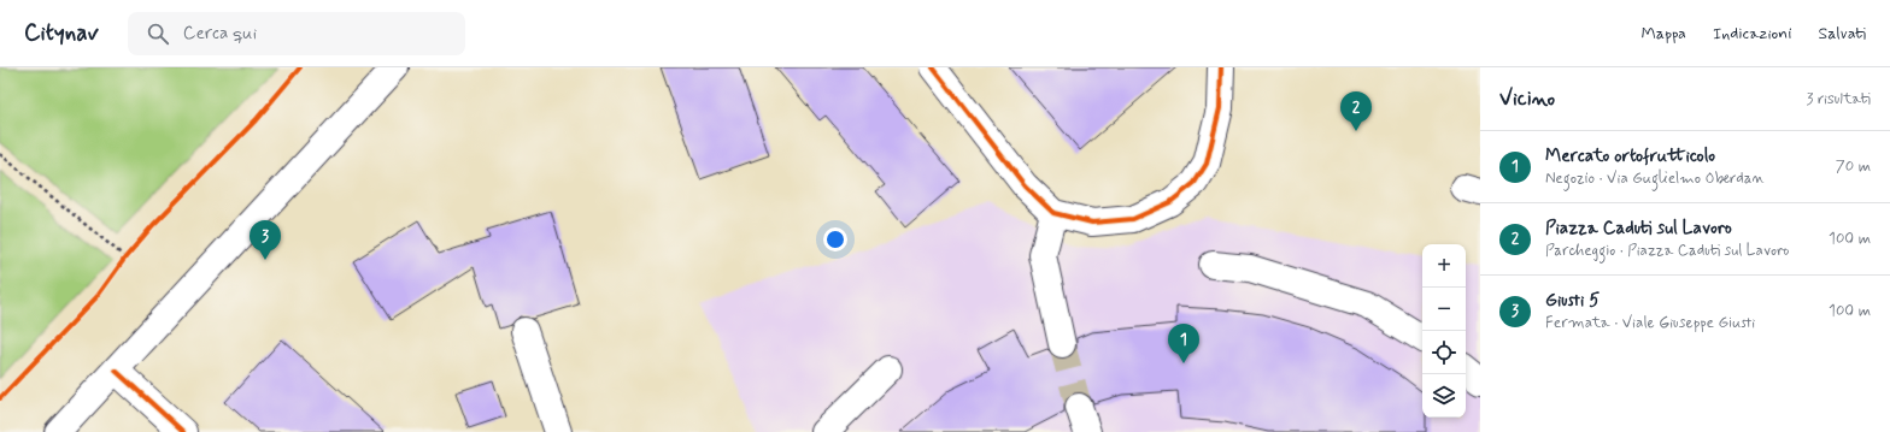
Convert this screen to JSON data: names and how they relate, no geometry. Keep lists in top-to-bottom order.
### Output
{
  "page": {
    "header": "Citynav",
    "search": "Cerca qui",
    "nav": ["Mappa", "Indicazioni", "Salvati"],
    "heading": ["Vicino", "3 risultati"],
    "pins": ["2", "3", "1"],
    "list": [
      {
        "mark": "1",
        "name": "Mercato ortofrutticolo",
        "note": "Negozio · Via Guglielmo Oberdan",
        "value": "70 m"
      },
      {
        "mark": "2",
        "name": "Piazza Caduti sul Lavoro",
        "note": "Parcheggio · Piazza Caduti sul Lavoro",
        "value": "100 m"
      },
      {
        "mark": "3",
        "name": "Giusti 5",
        "note": "Fermata · Viale Giuseppe Giusti",
        "value": "100 m"
      }
    ],
    "map_buttons": ["+", "−"]
  }
}
